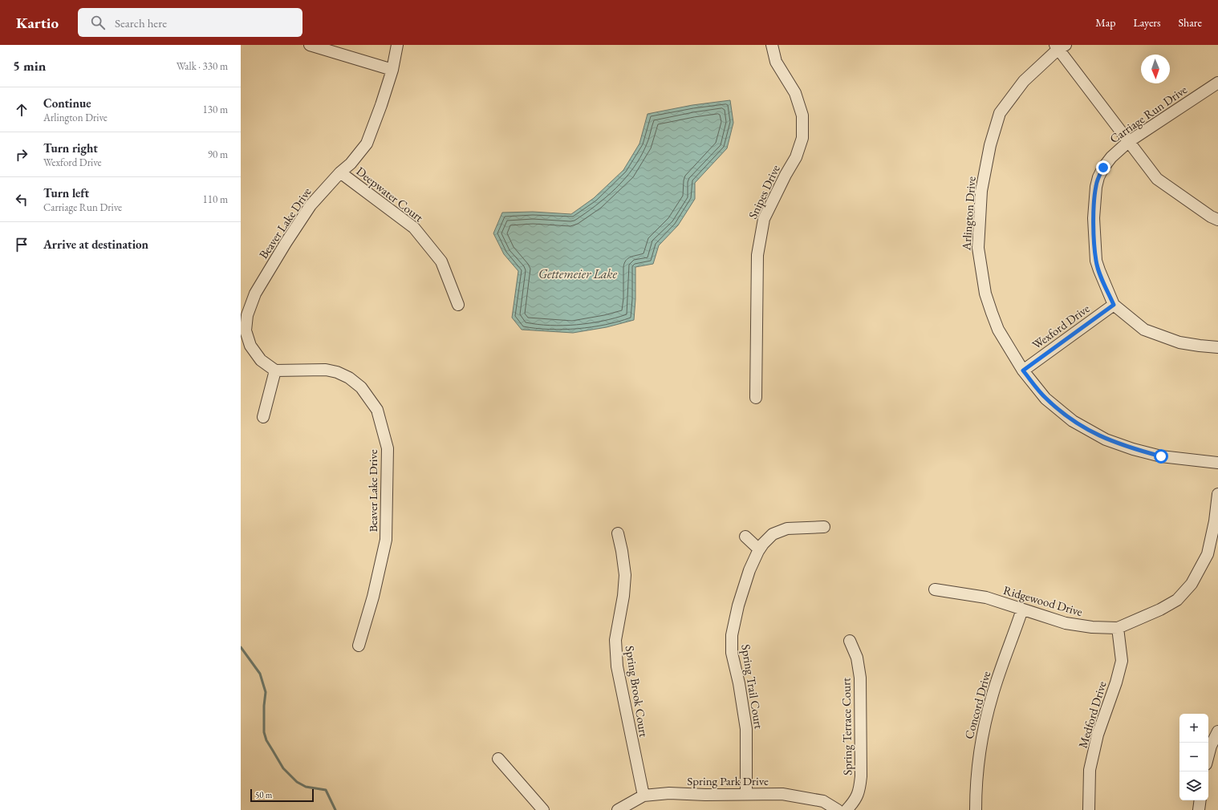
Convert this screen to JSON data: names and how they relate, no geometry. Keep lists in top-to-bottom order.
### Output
{
  "streets": {
    "street": [
      "Carriage Run Drive",
      "Snipes Drive",
      "Deepwater Court",
      "Arlington Drive",
      "Beaver Lake Drive",
      "Wexford Drive",
      "Ridgewood Drive",
      "Spring Trail Court",
      "Spring Brook Court",
      "Concord Drive",
      "Medford Drive",
      "Spring Terrace Court",
      "Spring Park Drive"
    ]
  },
  "crossings": [
    ["Carriage Run Drive", "Wexford Drive"],
    ["Deepwater Court", "Beaver Lake Drive"],
    ["Arlington Drive", "Wexford Drive"],
    ["Ridgewood Drive", "Concord Drive"],
    ["Ridgewood Drive", "Medford Drive"],
    ["Spring Trail Court", "Spring Park Drive"],
    ["Spring Brook Court", "Spring Park Drive"]
  ],
  "water": ["Gettemeier Lake"],
  "scale_bar": "50 m",
  "north": "bottom",
  "page": {
    "header": "Kartio",
    "search": "Search here",
    "nav": ["Map", "Layers", "Share"],
    "heading": ["5 min", "Walk · 330 m"],
    "list": [
      ["Continue", "Arlington Drive", "130 m"],
      ["Turn right", "Wexford Drive", "90 m"],
      ["Turn left", "Carriage Run Drive", "110 m"],
      "Arrive at destination"
    ],
    "map_buttons": ["+", "−"],
    "scale": "50 m"
  }
}
